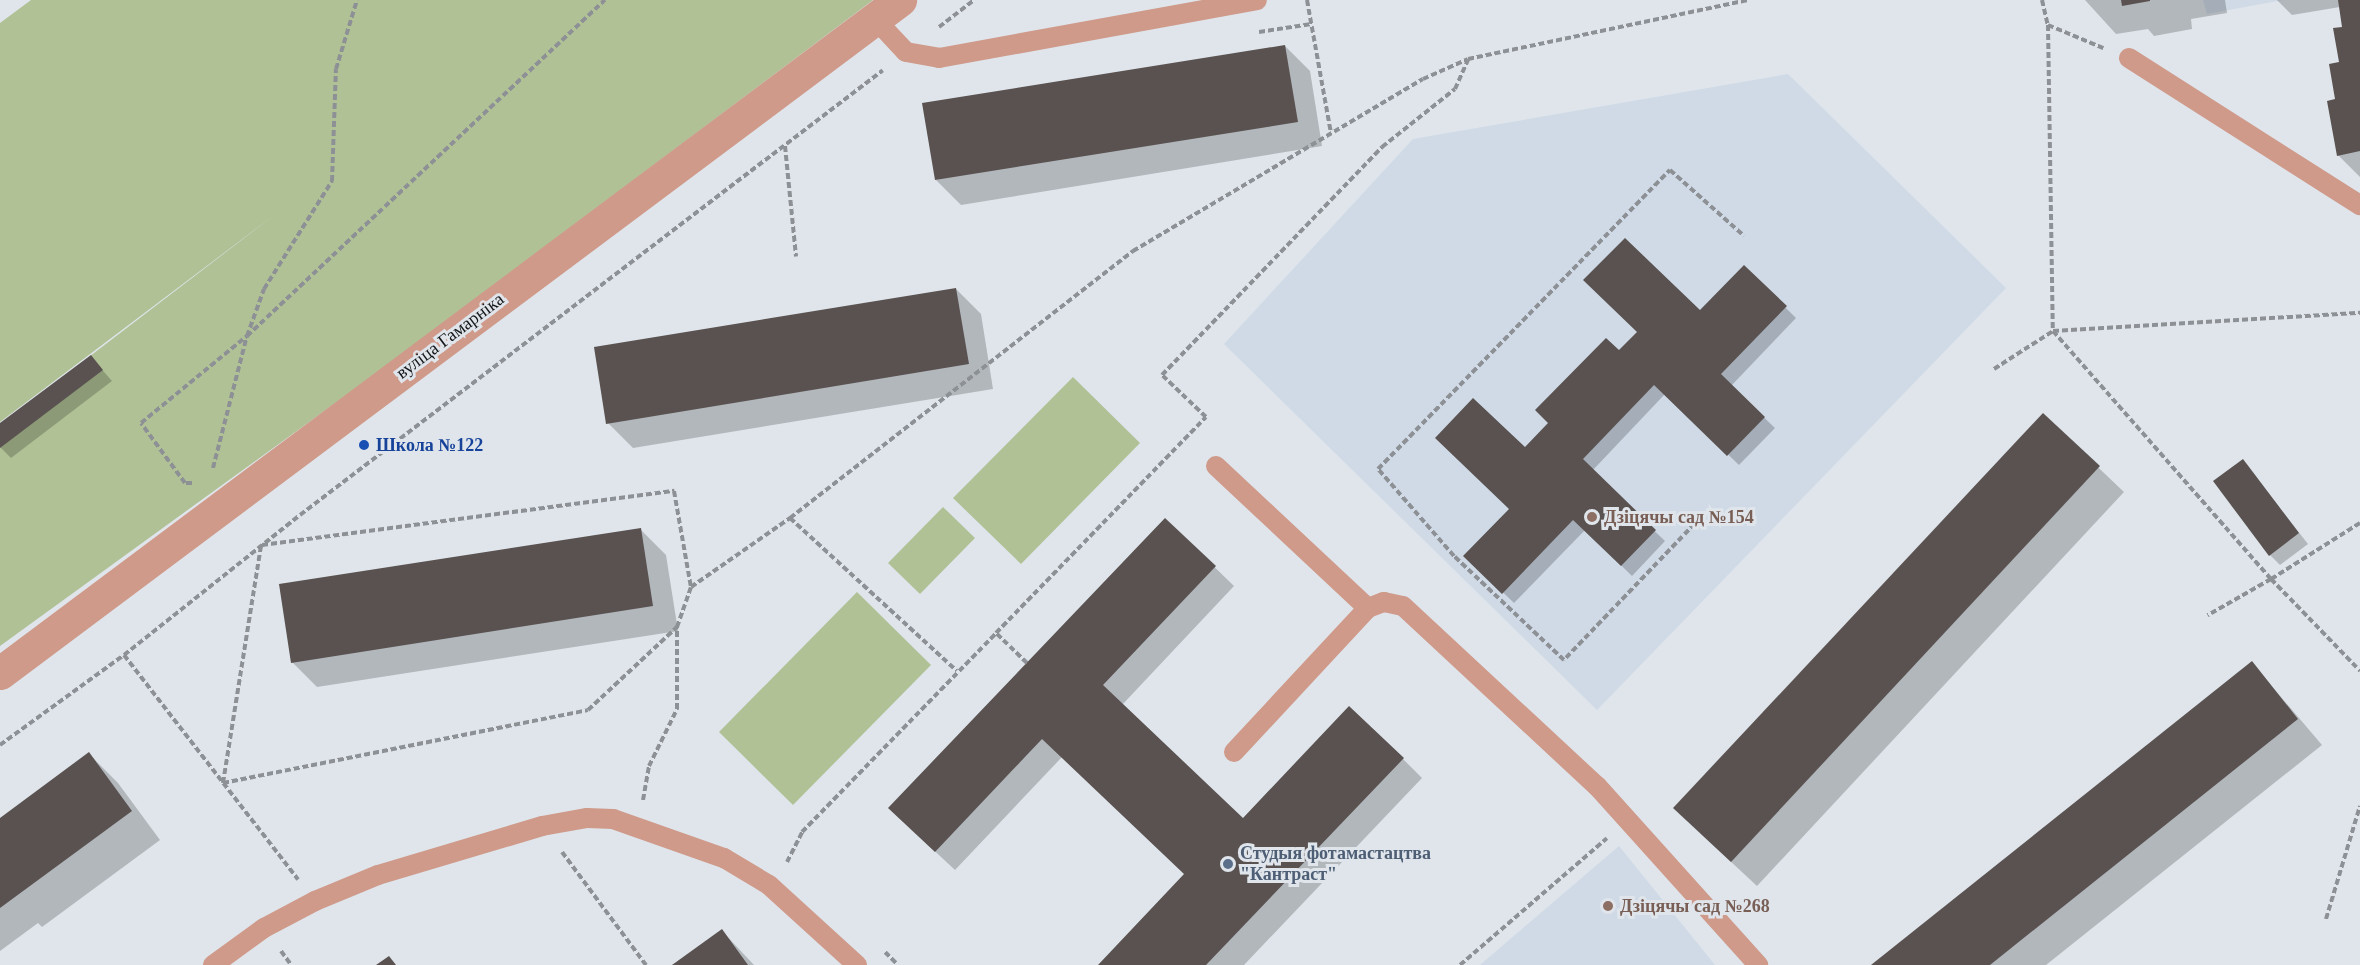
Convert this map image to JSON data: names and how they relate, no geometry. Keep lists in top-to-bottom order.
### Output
{
  "streets": {
    "street": ["вуліца Гамарніка"]
  },
  "places": [
    "Школа №122",
    "Дзіцячы сад №154",
    "Студыя фотамастацтва \"Кантраст\"",
    "Дзіцячы сад №268"
  ]
}
